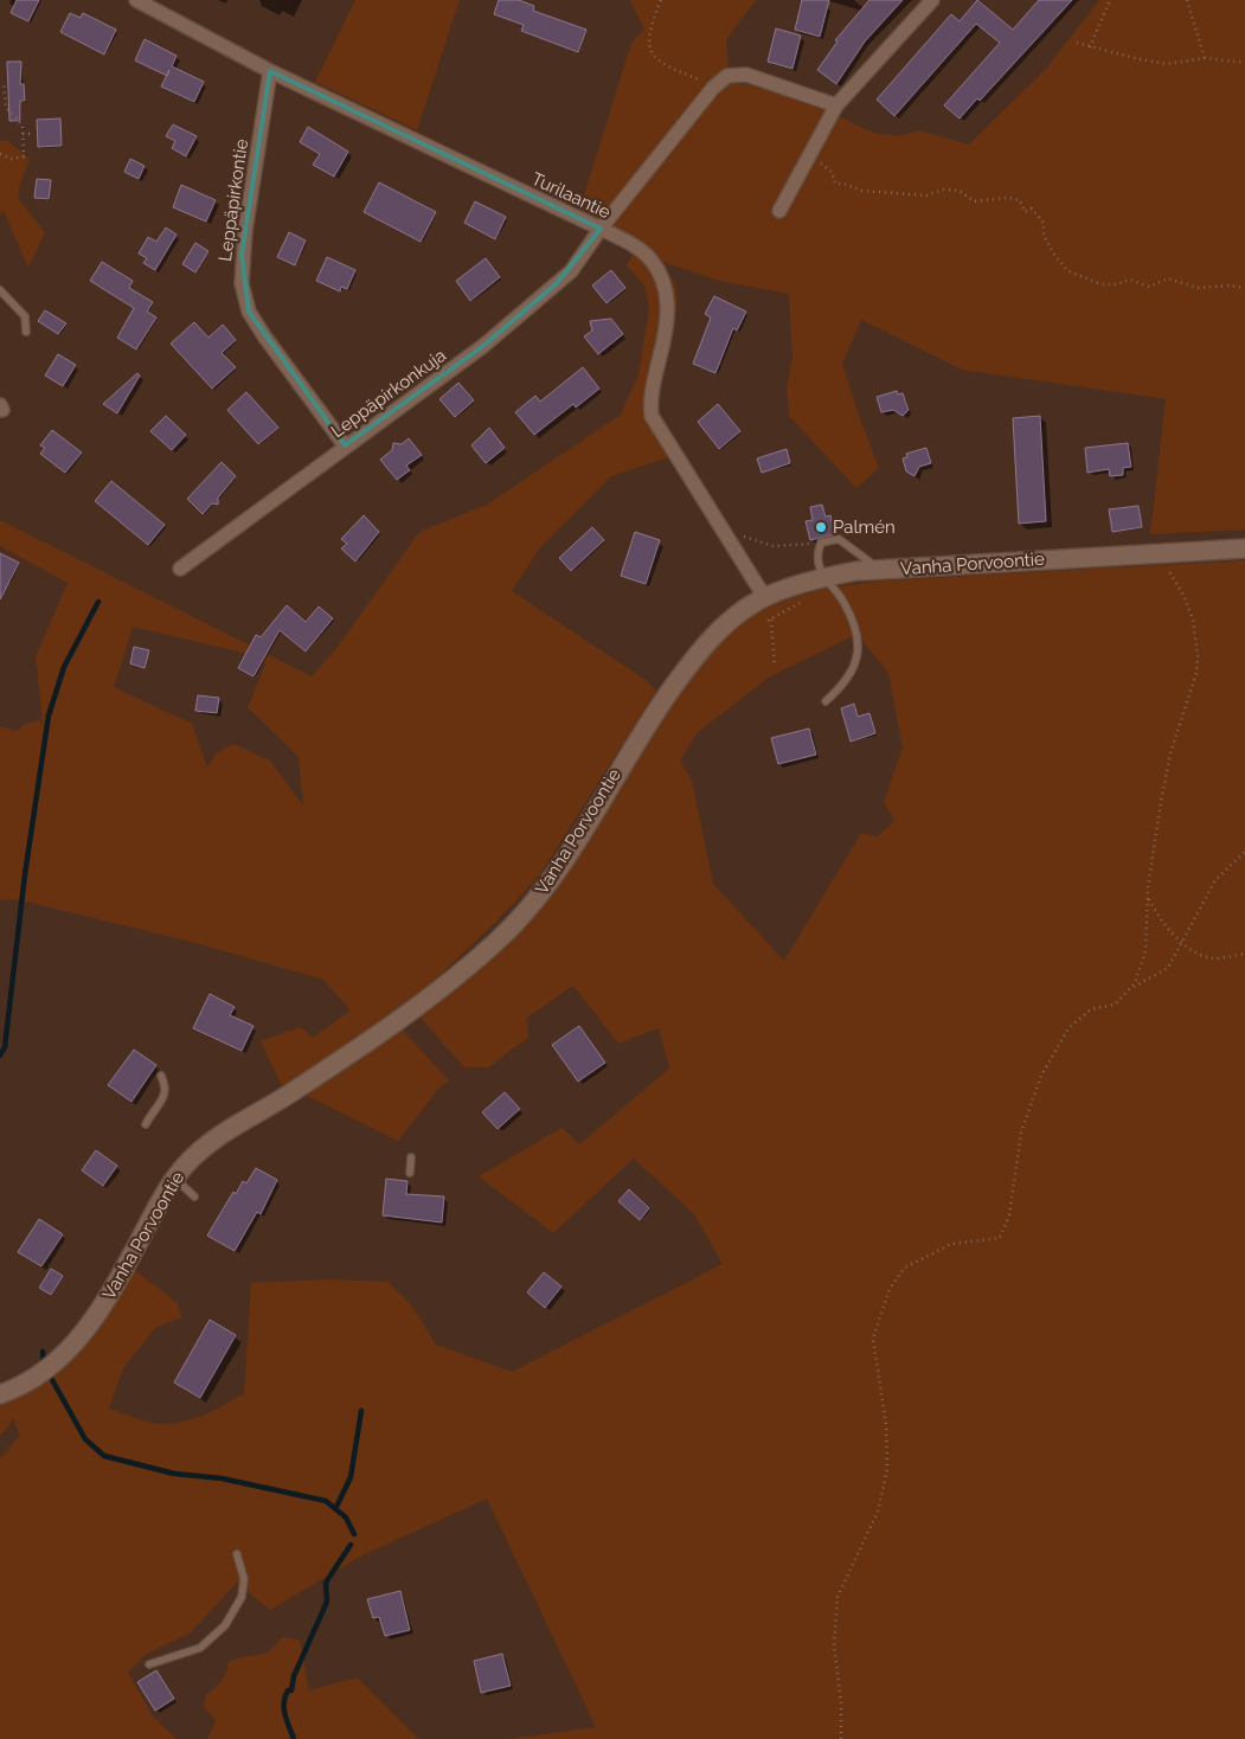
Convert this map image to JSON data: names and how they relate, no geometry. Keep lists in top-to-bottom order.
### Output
{
  "streets": {
    "street": [
      "Turilaantie",
      "Leppäpirkontie",
      "Leppäpirkonkuja",
      "Vanha Porvoontie"
    ]
  },
  "crossings": [
    ["Turilaantie", "Leppäpirkontie"],
    ["Turilaantie", "Leppäpirkonkuja"],
    ["Turilaantie", "Vanha Porvoontie"],
    ["Leppäpirkontie", "Leppäpirkonkuja"]
  ],
  "places": ["Palmén"]
}
